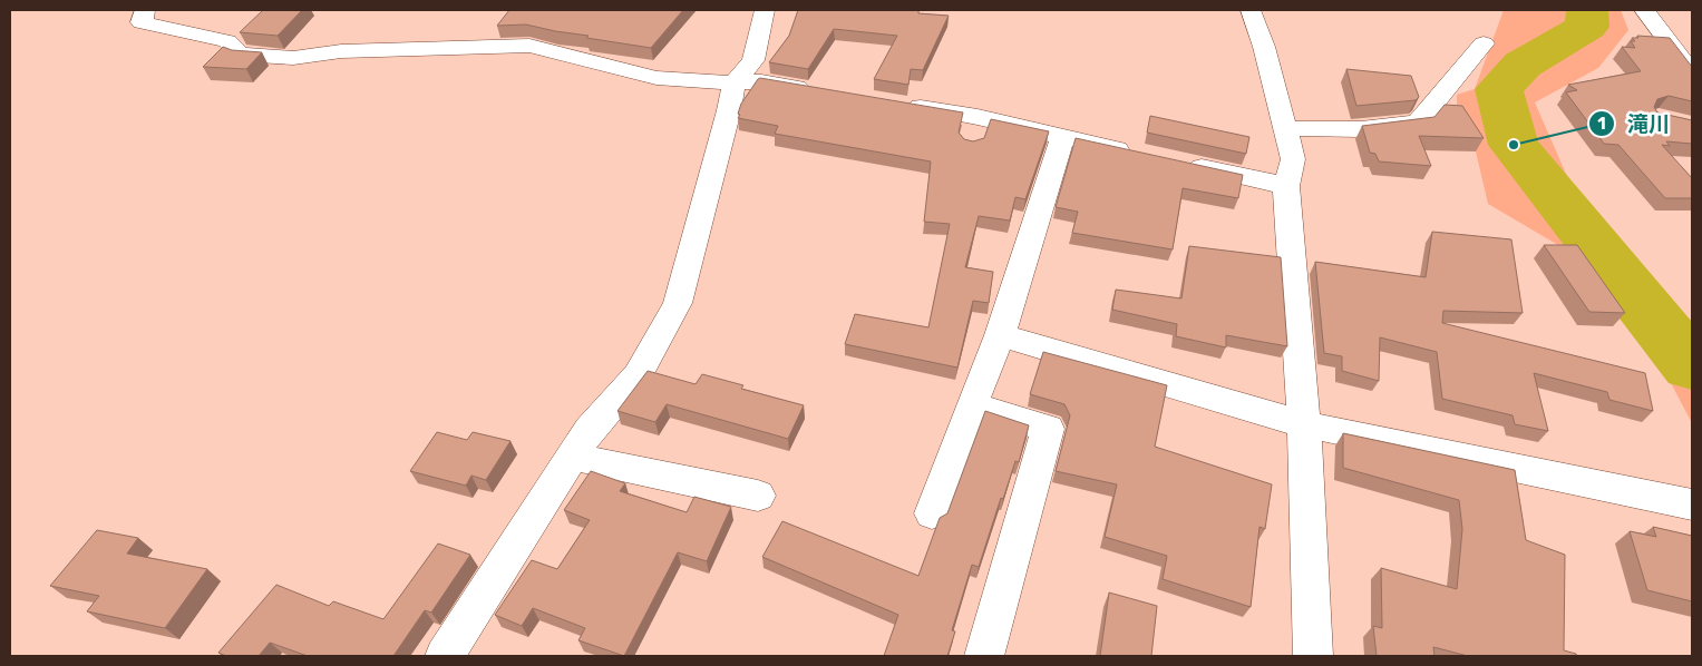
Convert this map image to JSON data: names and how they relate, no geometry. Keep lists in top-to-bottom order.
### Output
{
  "places": ["滝川"]
}
